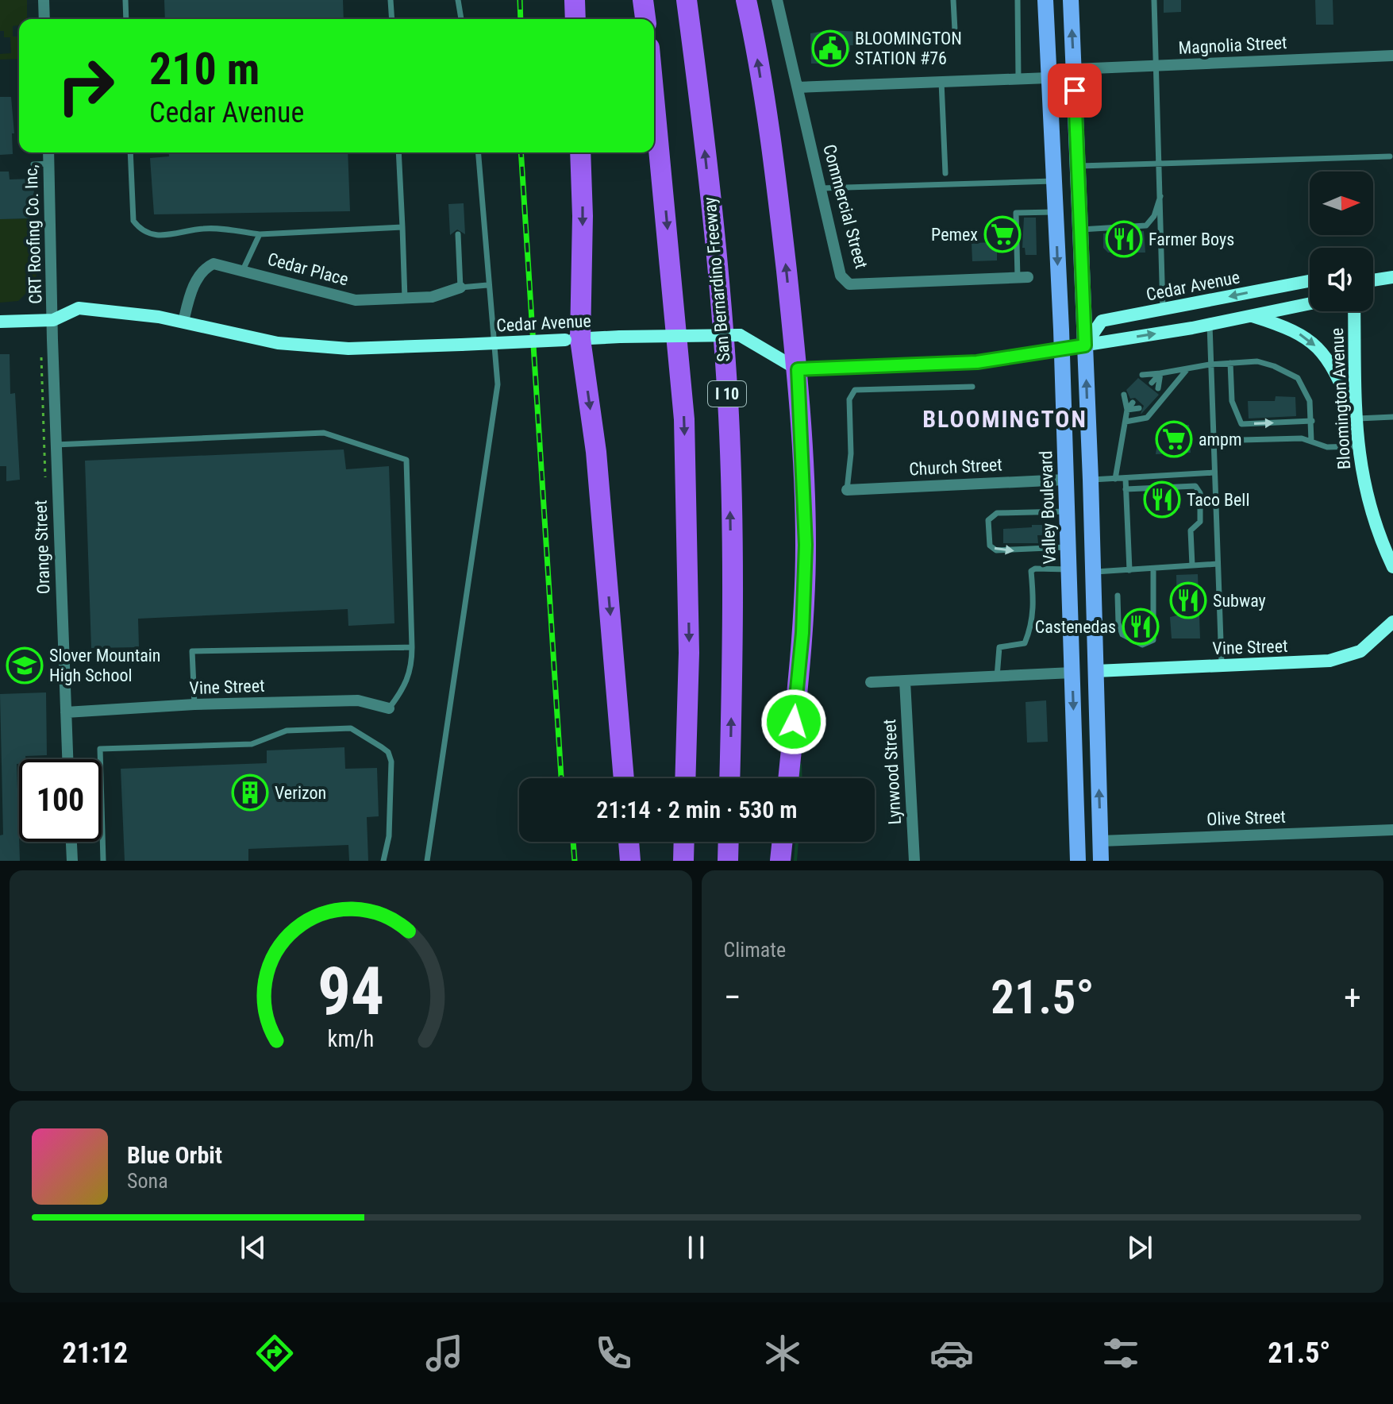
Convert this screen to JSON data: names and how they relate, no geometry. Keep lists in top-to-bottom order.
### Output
{
  "streets": {
    "highway": ["San Bernardino Freeway", "I 10"],
    "main road": [
      "Cedar Avenue",
      "Bloomington Avenue",
      "Valley Boulevard",
      "Vine Street"
    ],
    "street": [
      "Magnolia Street",
      "Commercial Street",
      "CRT Roofing Co. Inc,",
      "Cedar Place",
      "Church Street",
      "Orange Street",
      "Lynwood Street",
      "Olive Street"
    ]
  },
  "crossings": [
    ["CRT Roofing Co. Inc,", "Cedar Avenue"],
    ["CRT Roofing Co. Inc,", "Orange Street"],
    ["Cedar Place", "Cedar Avenue"],
    ["Cedar Avenue", "Orange Street"],
    ["Church Street", "Valley Boulevard"],
    ["Orange Street", "Vine Street"]
  ],
  "districts": ["BLOOMINGTON"],
  "places": {
    "public building": ["BLOOMINGTON STATION #76"],
    "supermarket": ["Pemex", "ampm"],
    "restaurant": [
      "Farmer Boys",
      "Taco Bell",
      "Subway",
      "Castenedas"
    ],
    "school or university": ["Slover Mountain High School"],
    "building": ["Verizon"]
  },
  "north": "right",
  "page": {
    "turn": ["210 m", "Cedar Avenue"],
    "limit": "100",
    "trip": "21:14 · 2 min · 530 m",
    "tile": "Climate",
    "heat": ["−", "21.5°", "+"],
    "song": ["Blue Orbit", "Sona"],
    "tabs": ["21:12", "21.5°"],
    "gauge": ["94", "km/h"]
  }
}
